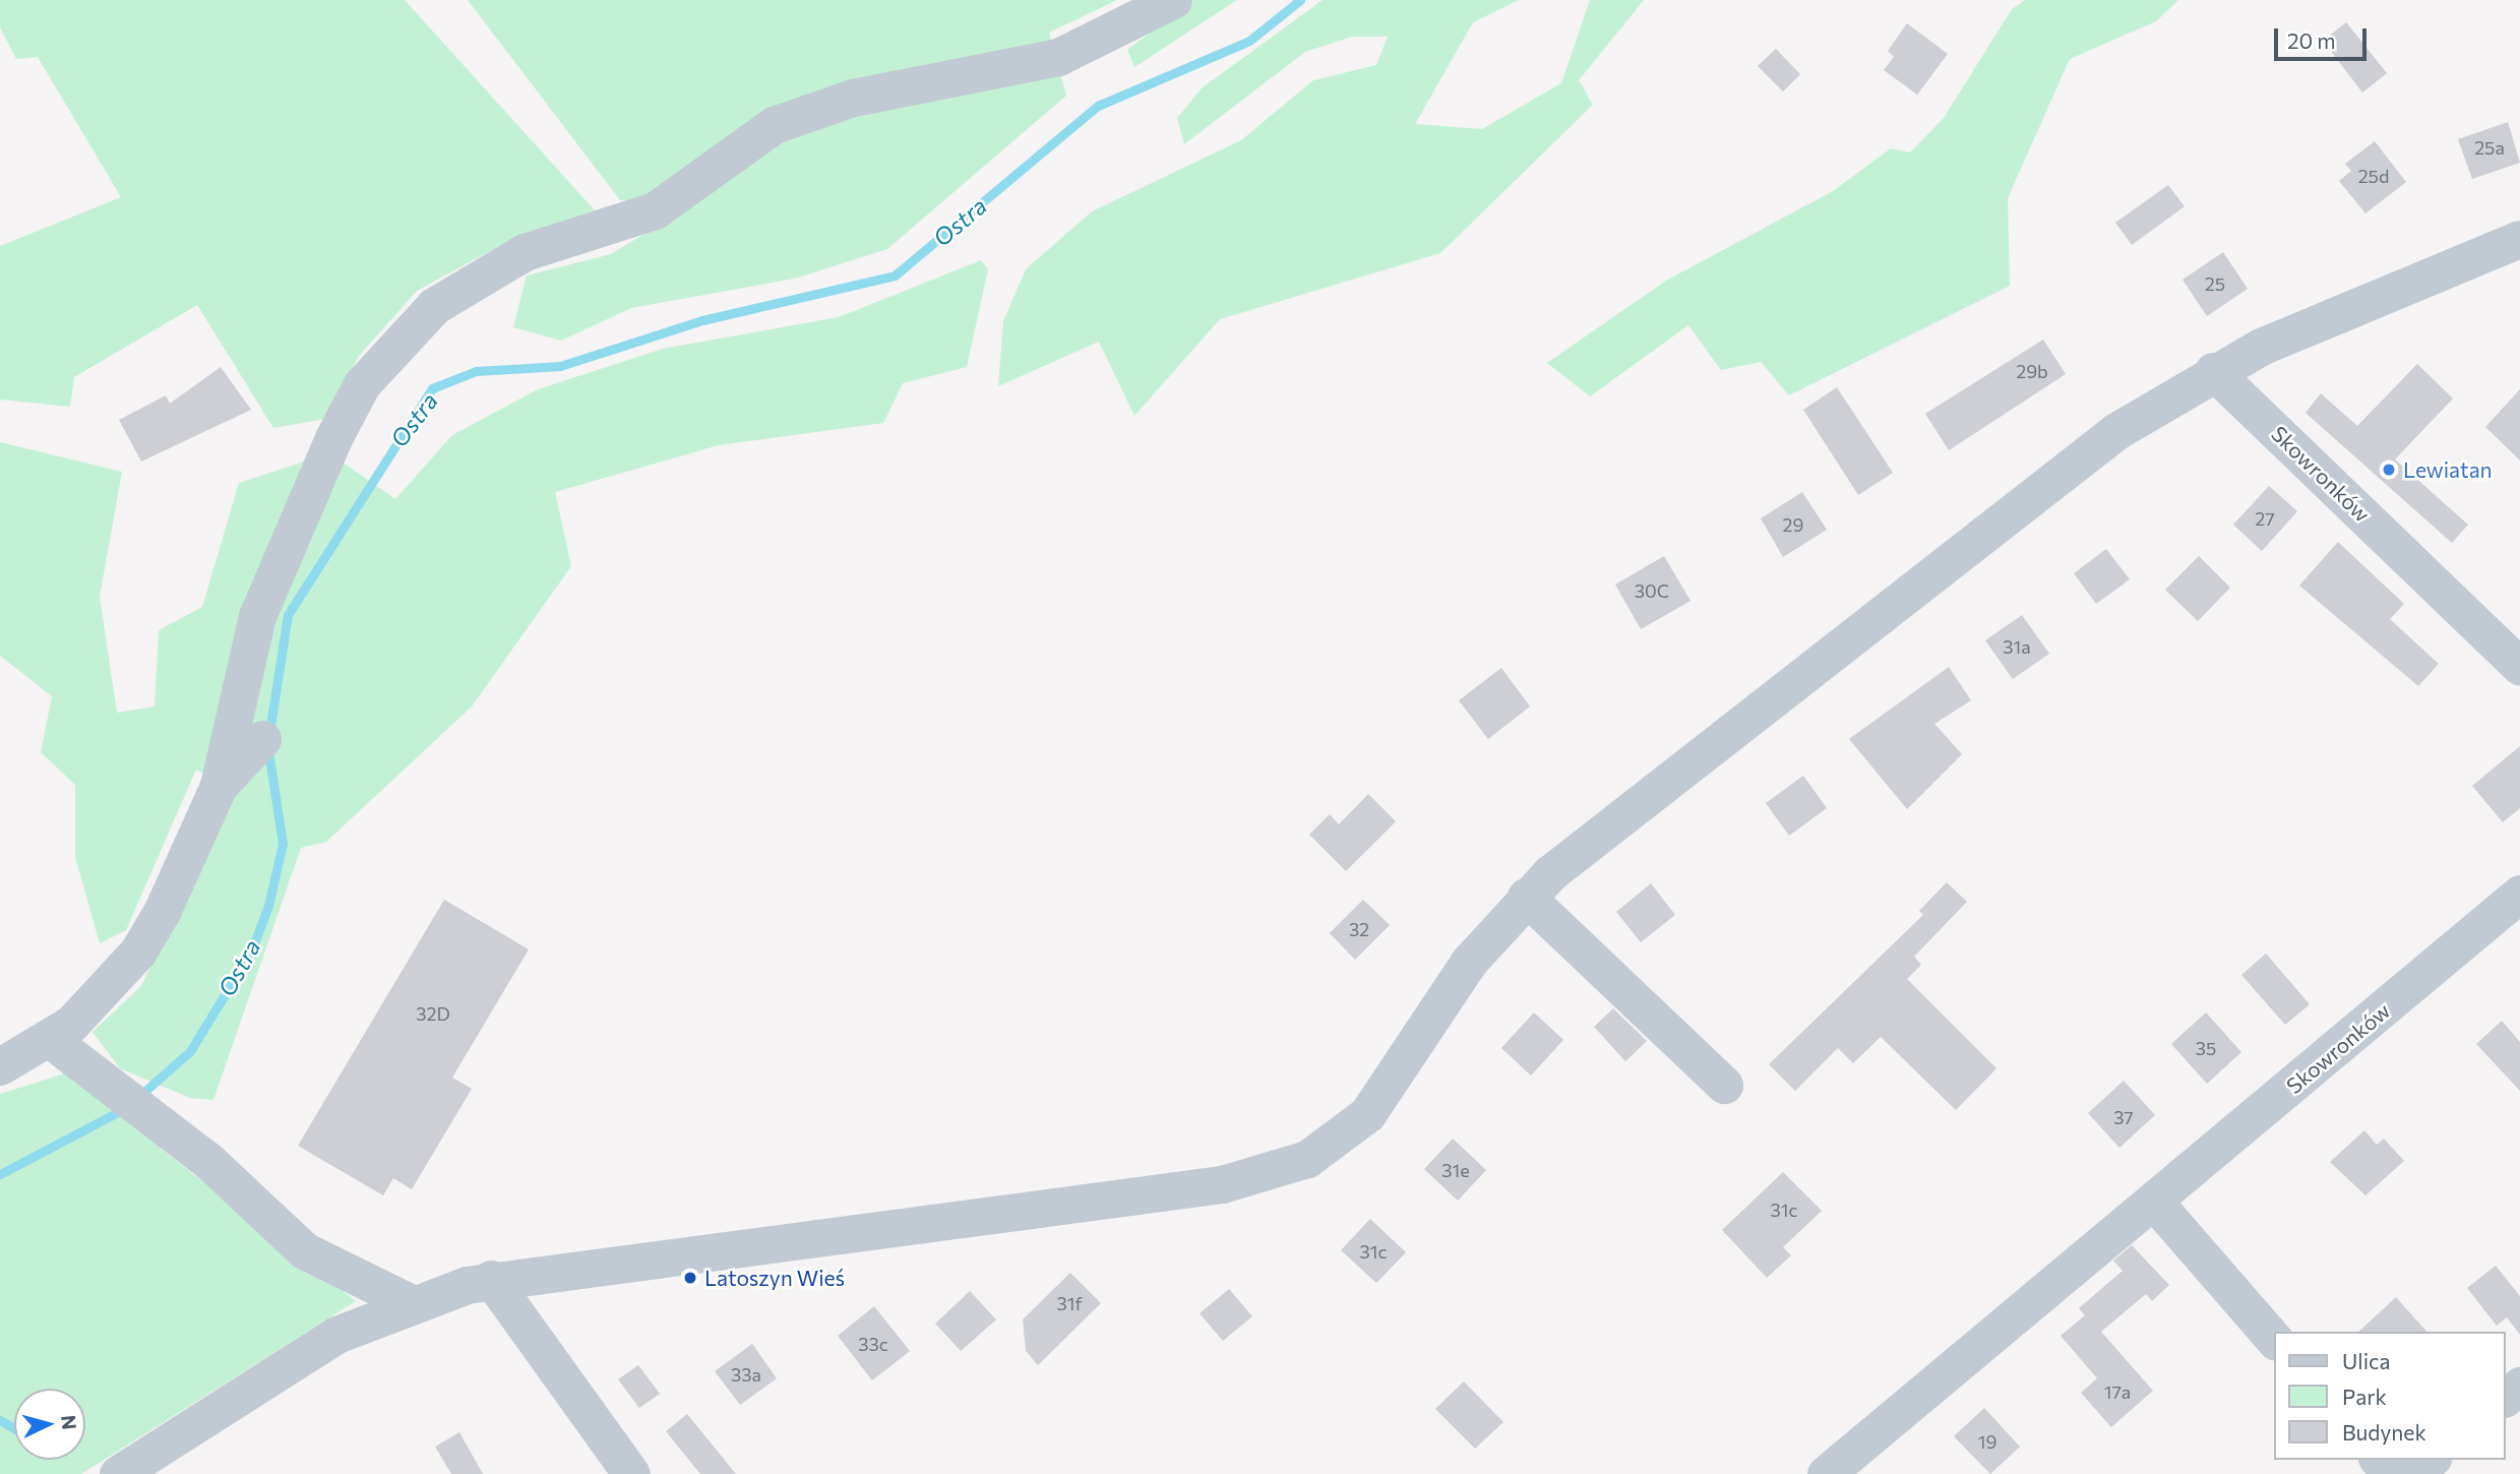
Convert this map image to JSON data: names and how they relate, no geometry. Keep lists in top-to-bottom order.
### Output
{
  "streets": {
    "street": ["Skowronków"]
  },
  "water": ["Ostra"],
  "places": ["Lewiatan", "Latoszyn Wieś"],
  "house_numbers": [
    "25a",
    "25d",
    "25",
    "29b",
    "27",
    "29",
    "30C",
    "31a",
    "32",
    "32D",
    "35",
    "37",
    "31e",
    "31c",
    "31c",
    "31f",
    "33c",
    "33a",
    "17a",
    "19"
  ],
  "legend": ["Ulica", "Park", "Budynek"],
  "scale_bar": "20 m",
  "north": "right"
}
